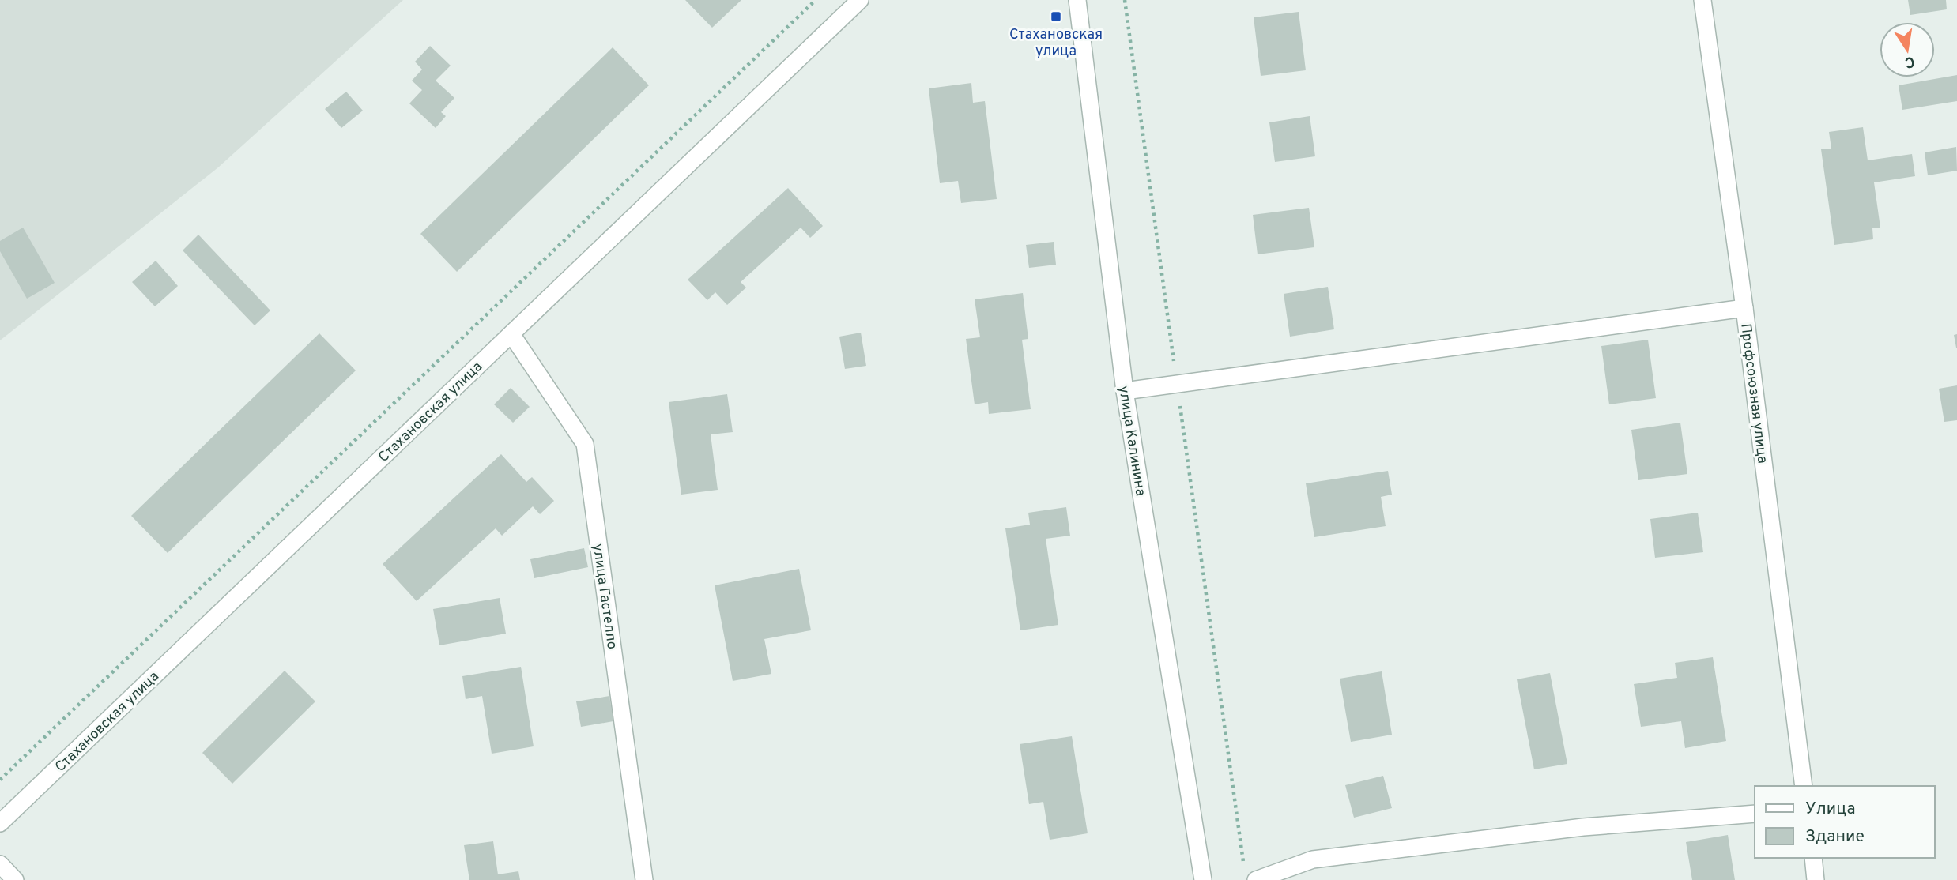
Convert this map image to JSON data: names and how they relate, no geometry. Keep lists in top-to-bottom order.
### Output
{
  "streets": {
    "street": [
      "Профсоюзная улица",
      "Стахановская улица",
      "улица Калинина",
      "улица Гастелло"
    ]
  },
  "crossings": [
    ["Стахановская улица", "улица Гастелло"]
  ],
  "places": {
    "transit": ["Стахановская улица"]
  },
  "legend": ["Улица", "Здание"],
  "north": "bottom"
}
